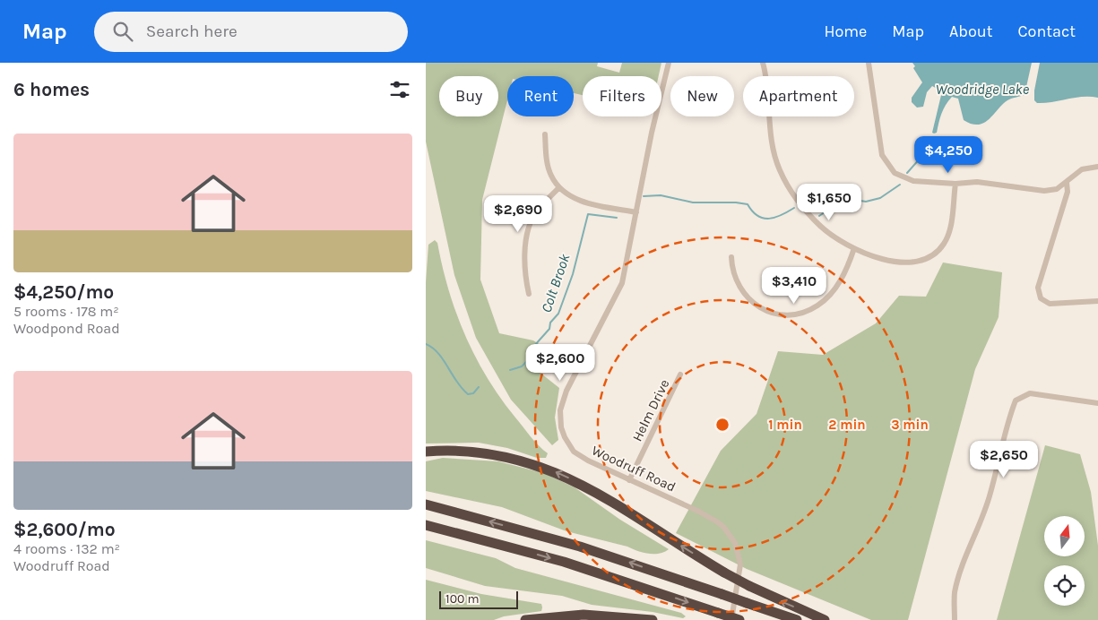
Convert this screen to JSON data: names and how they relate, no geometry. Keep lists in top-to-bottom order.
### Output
{
  "streets": {
    "street": ["Helm Drive", "Woodruff Road"]
  },
  "crossings": [
    ["Helm Drive", "Woodruff Road"]
  ],
  "water": ["Woodridge Lake", "Colt Brook"],
  "scale_bar": "100 m",
  "north": "top",
  "page": {
    "header": "Map",
    "search": "Search here",
    "nav": [
      "Home",
      "Map",
      "About",
      "Contact"
    ],
    "heading": "6 homes",
    "chip": [
      "Buy",
      "Rent",
      "Filters",
      "New",
      "Apartment"
    ],
    "list": [
      {
        "name": "$4,250/mo",
        "note": "5 rooms · 178 m² · Woodpond Road"
      },
      {
        "name": "$2,600/mo",
        "note": "4 rooms · 132 m² · Woodruff Road"
      }
    ],
    "price": [
      "$4,250",
      "$1,650",
      "$2,690",
      "$3,410",
      "$2,600",
      "$2,650"
    ],
    "scale": "100 m"
  },
  "rings": ["1 min", "2 min", "3 min"]
}
